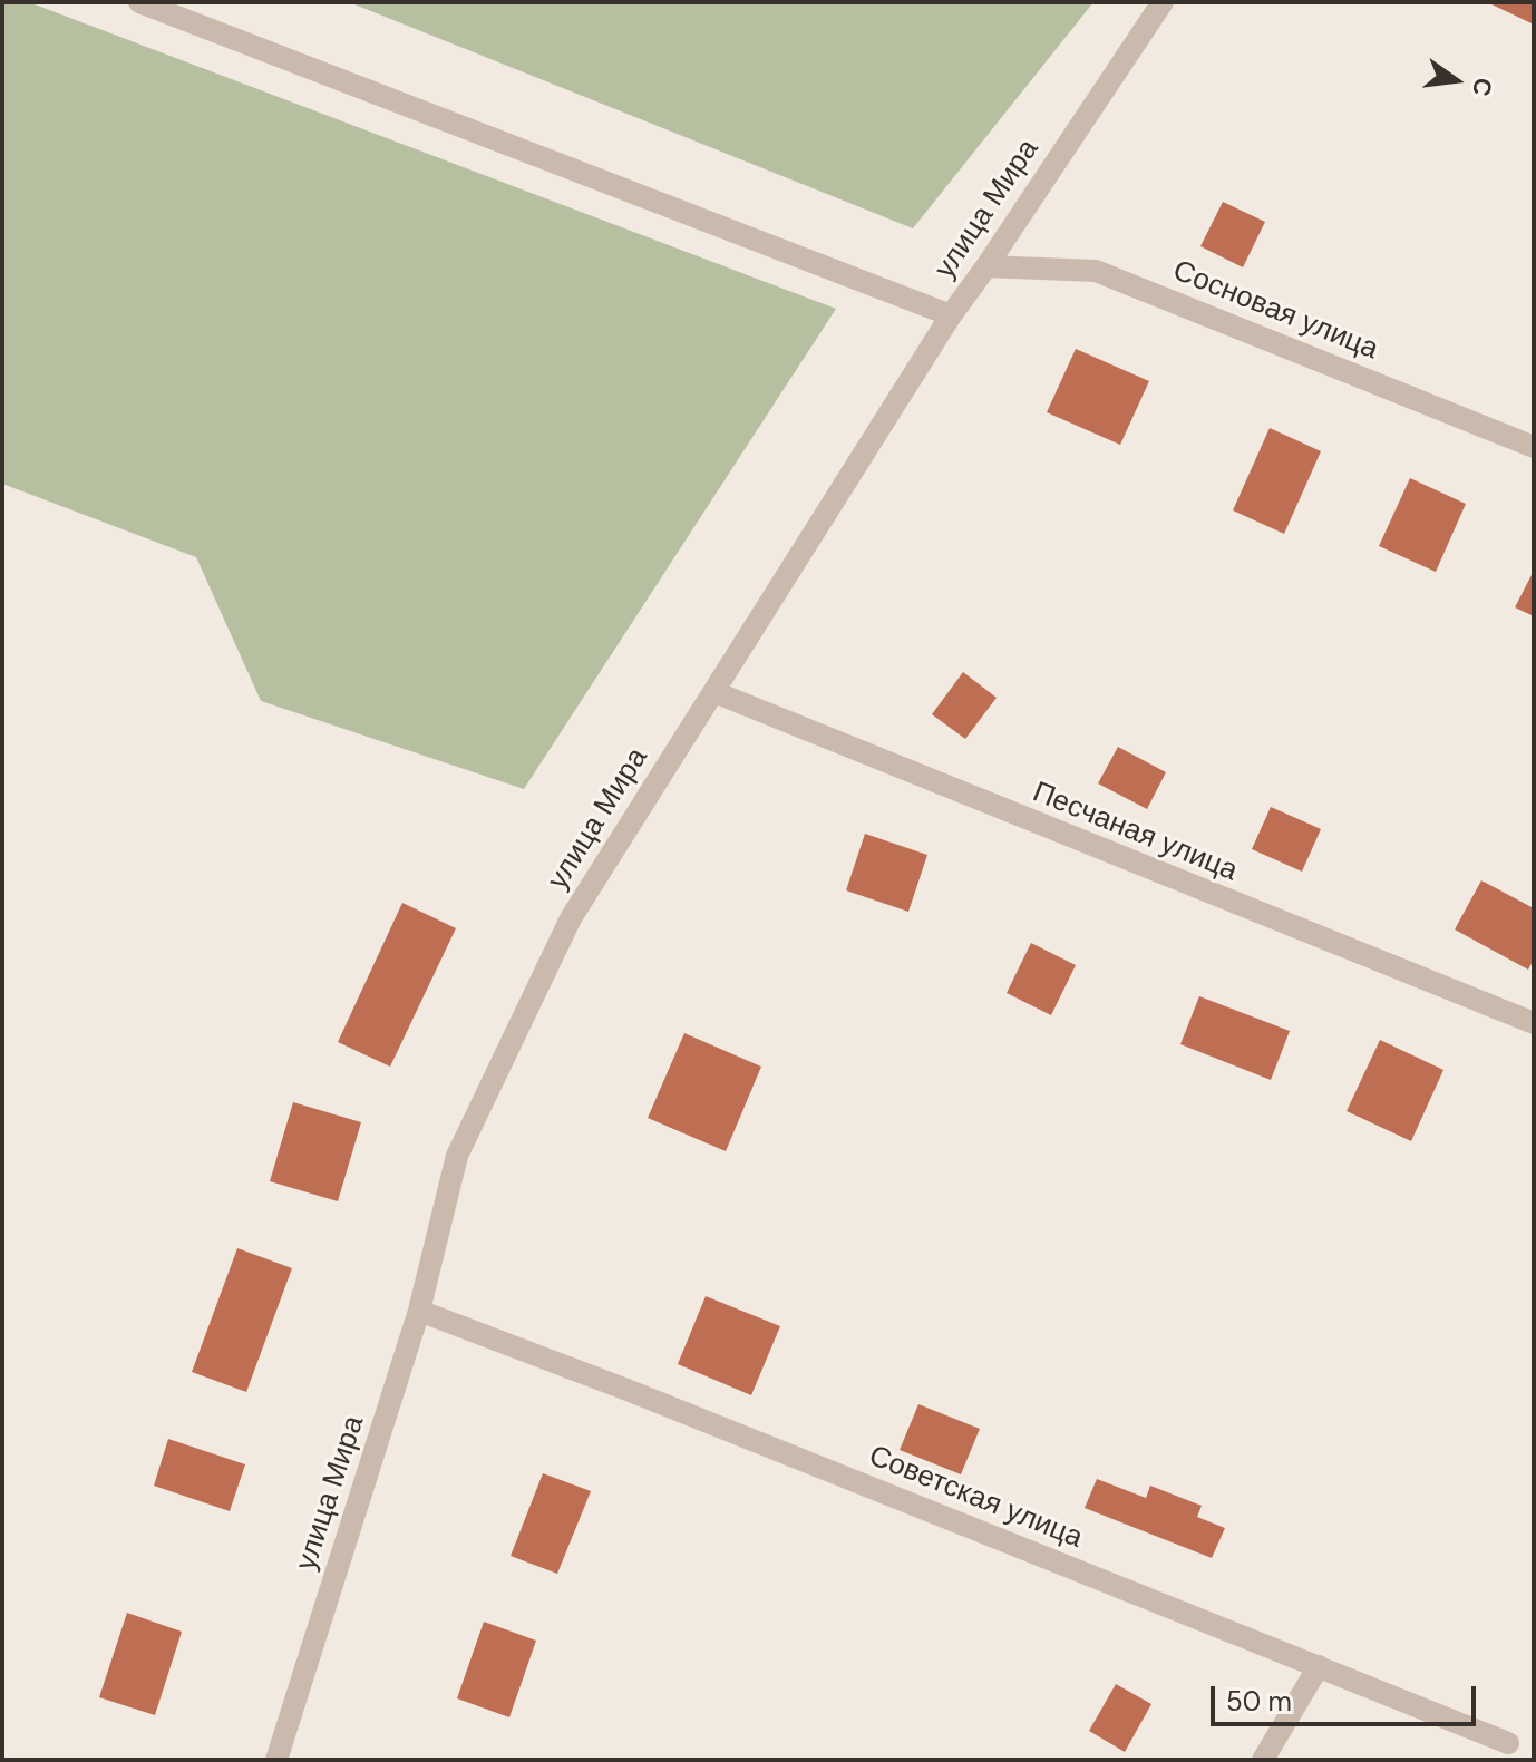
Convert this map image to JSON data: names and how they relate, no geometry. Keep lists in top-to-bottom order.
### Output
{
  "streets": {
    "street": [
      "улица Мира",
      "Сосновая улица",
      "Песчаная улица",
      "Советская улица"
    ]
  },
  "crossings": [
    ["улица Мира", "Сосновая улица"],
    ["улица Мира", "Песчаная улица"],
    ["улица Мира", "Советская улица"]
  ],
  "scale_bar": "50 m",
  "north": "right"
}
